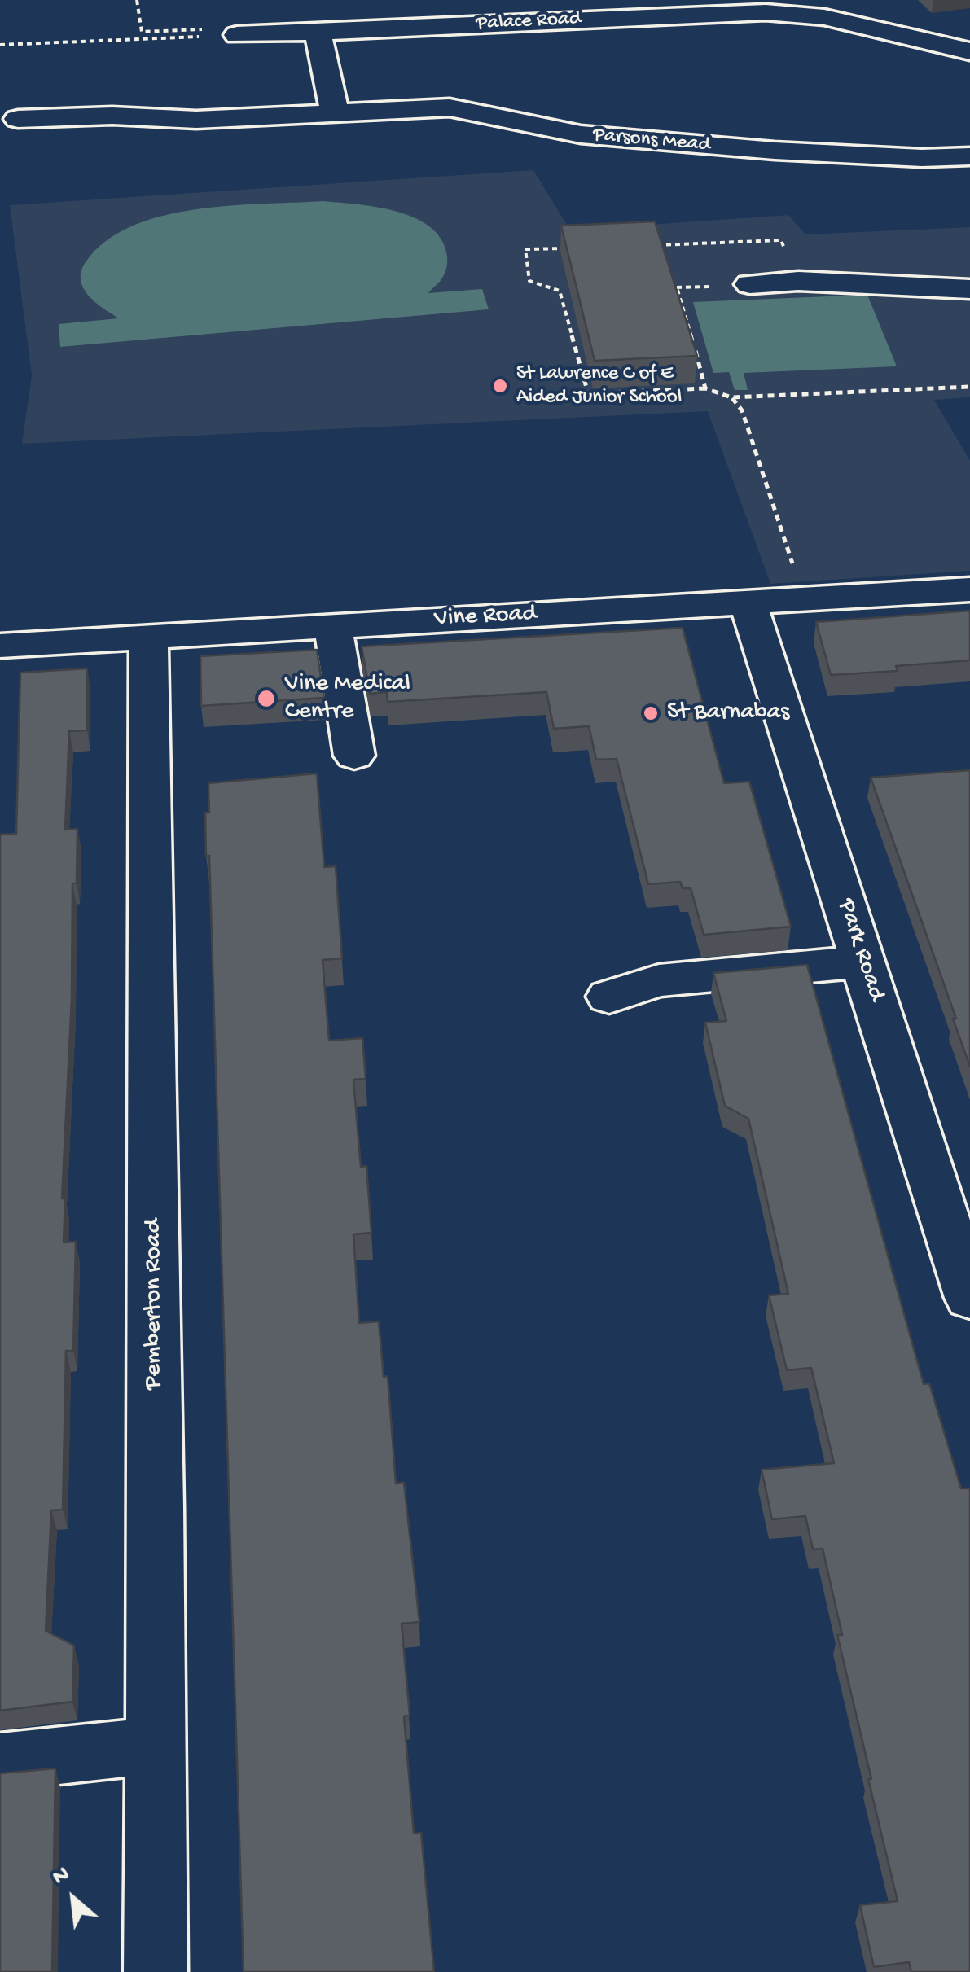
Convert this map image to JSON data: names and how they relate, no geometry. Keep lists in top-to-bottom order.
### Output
{
  "streets": {
    "street": [
      "Palace Road",
      "Parsons Mead",
      "Vine Road",
      "Park Road",
      "Pemberton Road"
    ]
  },
  "crossings": [
    ["Vine Road", "Park Road"],
    ["Vine Road", "Pemberton Road"]
  ],
  "places": ["St Lawrence C of E Aided Junior School", "Vine Medical Centre", "St Barnabas"],
  "north": "top left"
}
